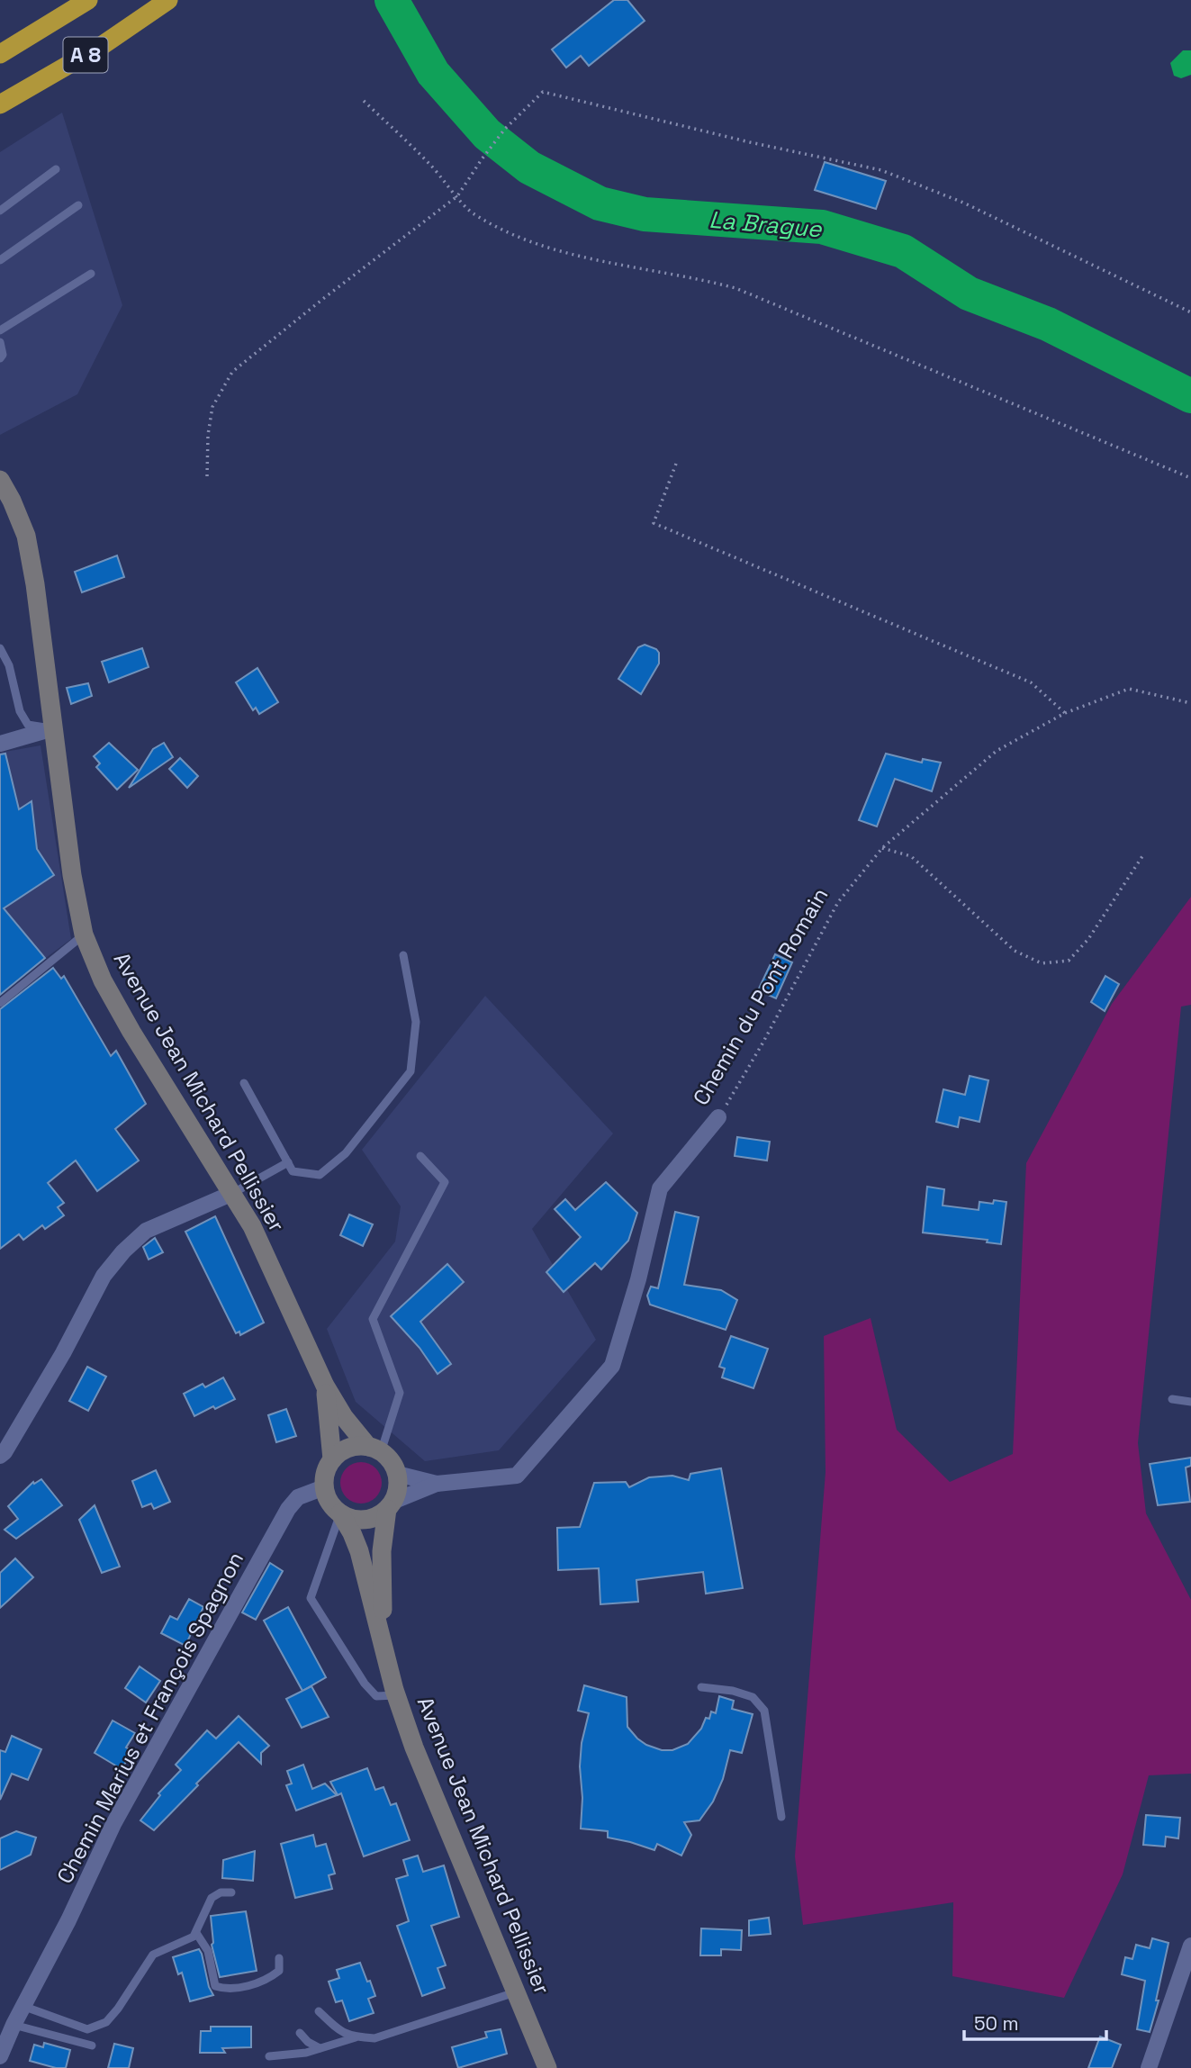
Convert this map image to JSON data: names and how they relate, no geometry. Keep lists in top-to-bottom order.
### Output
{
  "streets": {
    "highway": ["A 8"],
    "street": ["Chemin du Pont Romain", "Avenue Jean Michard Pellissier", "Chemin Marius et François Spagnon"]
  },
  "crossings": [
    ["Chemin du Pont Romain", "Avenue Jean Michard Pellissier"],
    ["Chemin du Pont Romain", "Chemin Marius et François Spagnon"],
    ["Avenue Jean Michard Pellissier", "Chemin Marius et François Spagnon"]
  ],
  "water": ["La Brague"],
  "scale_bar": "50 m"
}
